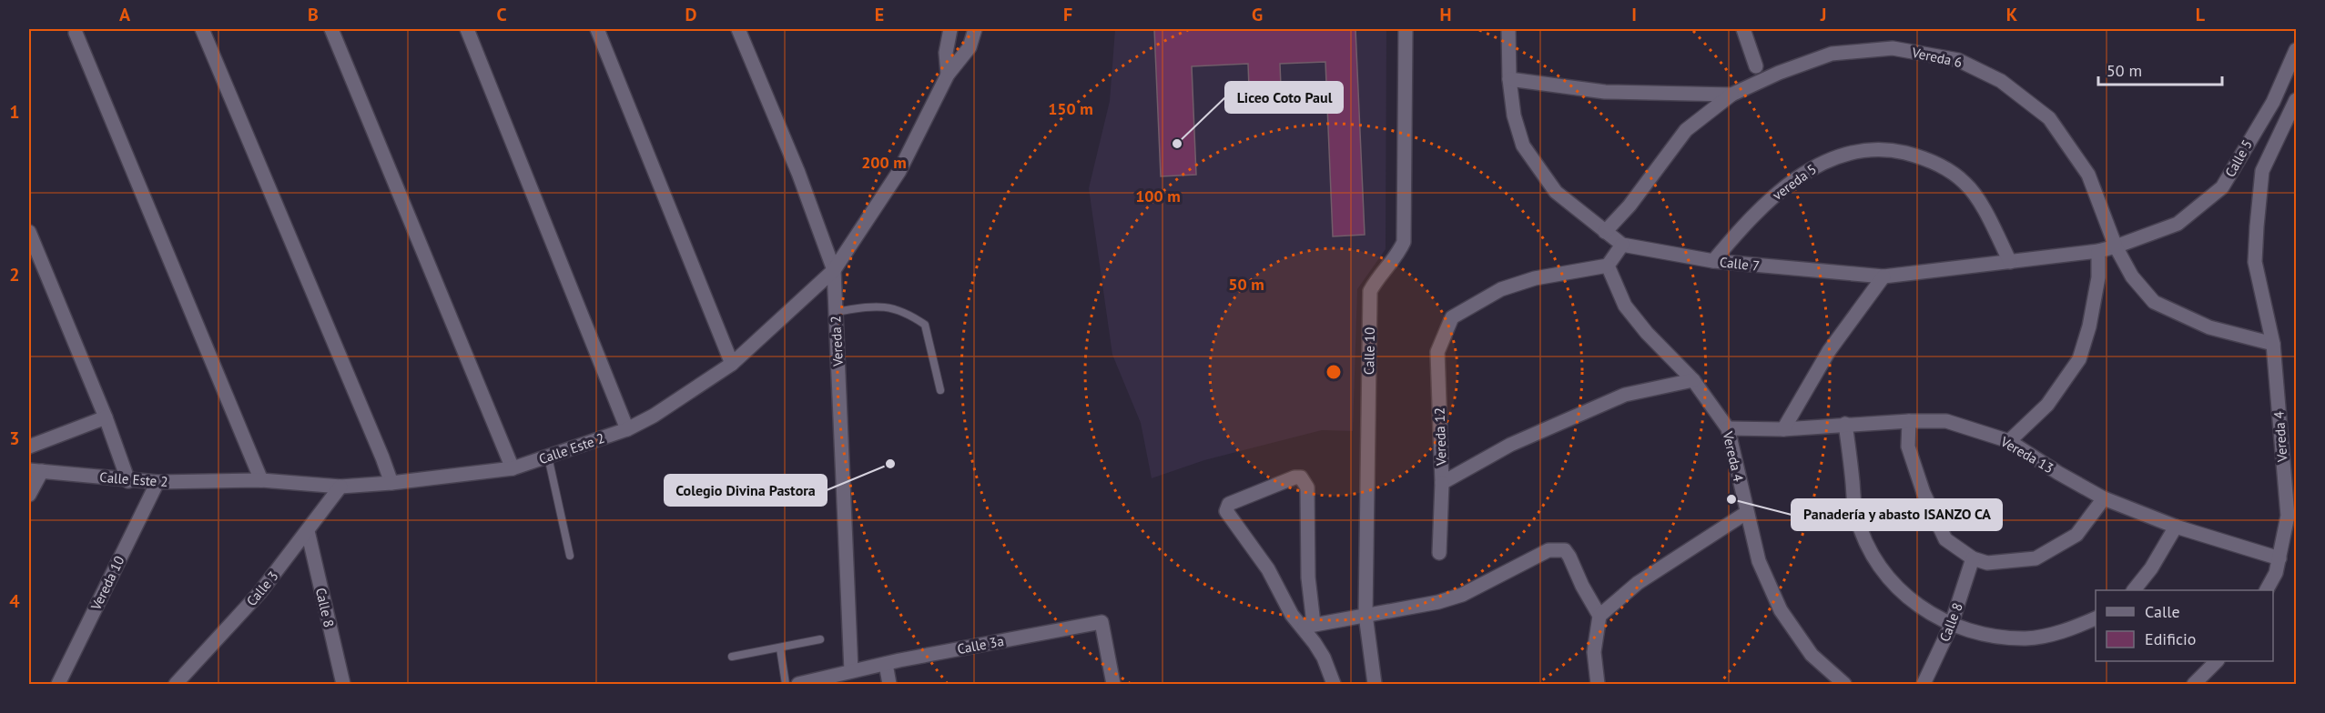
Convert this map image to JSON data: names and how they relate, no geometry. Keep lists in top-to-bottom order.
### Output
{
  "streets": {
    "street": [
      "Vereda 6",
      "Calle 5",
      "vereda 5",
      "Calle 7",
      "Vereda 2",
      "Calle 10",
      "Vereda 12",
      "Vereda 4",
      "Calle Este 2",
      "Vereda 13",
      "Vereda 10",
      "Calle 3",
      "Calle 8",
      "Calle 3a"
    ]
  },
  "crossings": [
    ["Vereda 6", "Calle 5"],
    ["Vereda 6", "Calle 7"],
    ["Vereda 6", "Vereda 4"],
    ["Calle 5", "Calle 7"],
    ["vereda 5", "Calle 7"],
    ["Vereda 2", "Calle Este 2"],
    ["Vereda 2", "Calle 3a"],
    ["Vereda 12", "Vereda 4"],
    ["Vereda 4", "Vereda 13"],
    ["Calle Este 2", "Vereda 10"],
    ["Calle Este 2", "Calle 3"],
    ["Calle 3", "Calle 8"]
  ],
  "places": ["Liceo Coto Paul", "Colegio Divina Pastora", "Panadería y abasto ISANZO CA"],
  "legend": ["Calle", "Edificio"],
  "scale_bar": "50 m",
  "grid": {
    "columns": [
      "A",
      "B",
      "C",
      "D",
      "E",
      "F",
      "G",
      "H",
      "I",
      "J",
      "K",
      "L"
    ],
    "rows": [
      "1",
      "2",
      "3",
      "4"
    ]
  },
  "rings": [
    "150 m",
    "200 m",
    "100 m",
    "50 m"
  ]
}
